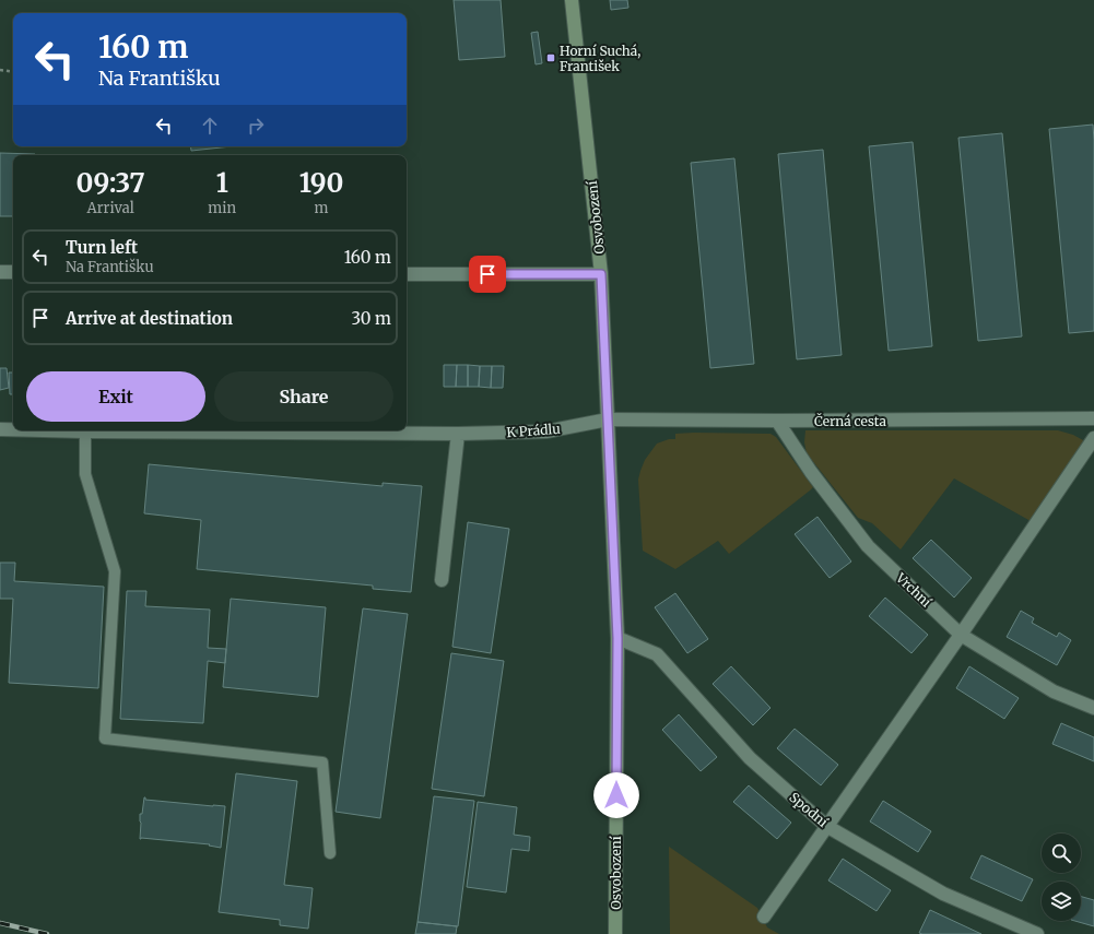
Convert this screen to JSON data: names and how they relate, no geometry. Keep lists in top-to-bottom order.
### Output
{
  "streets": {
    "main road": ["Osvobození"],
    "street": [
      "Černá cesta",
      "K Prádlu",
      "Vrchní",
      "Spodní"
    ]
  },
  "crossings": [
    ["Osvobození", "Černá cesta"],
    ["Osvobození", "K Prádlu"],
    ["Osvobození", "Spodní"],
    ["Černá cesta", "K Prádlu"],
    ["Černá cesta", "Vrchní"]
  ],
  "places": {
    "transit": ["Horní Suchá, František"]
  },
  "page": {
    "turn": ["160 m", "Na Františku"],
    "eta": [
      "09:37",
      "Arrival",
      "1",
      "min",
      "190",
      "m"
    ],
    "list": [
      {
        "name": "Turn left",
        "note": "Na Františku",
        "value": "160 m"
      },
      {
        "name": "Arrive at destination",
        "value": "30 m"
      }
    ],
    "buttons": ["Exit", "Share"]
  }
}
